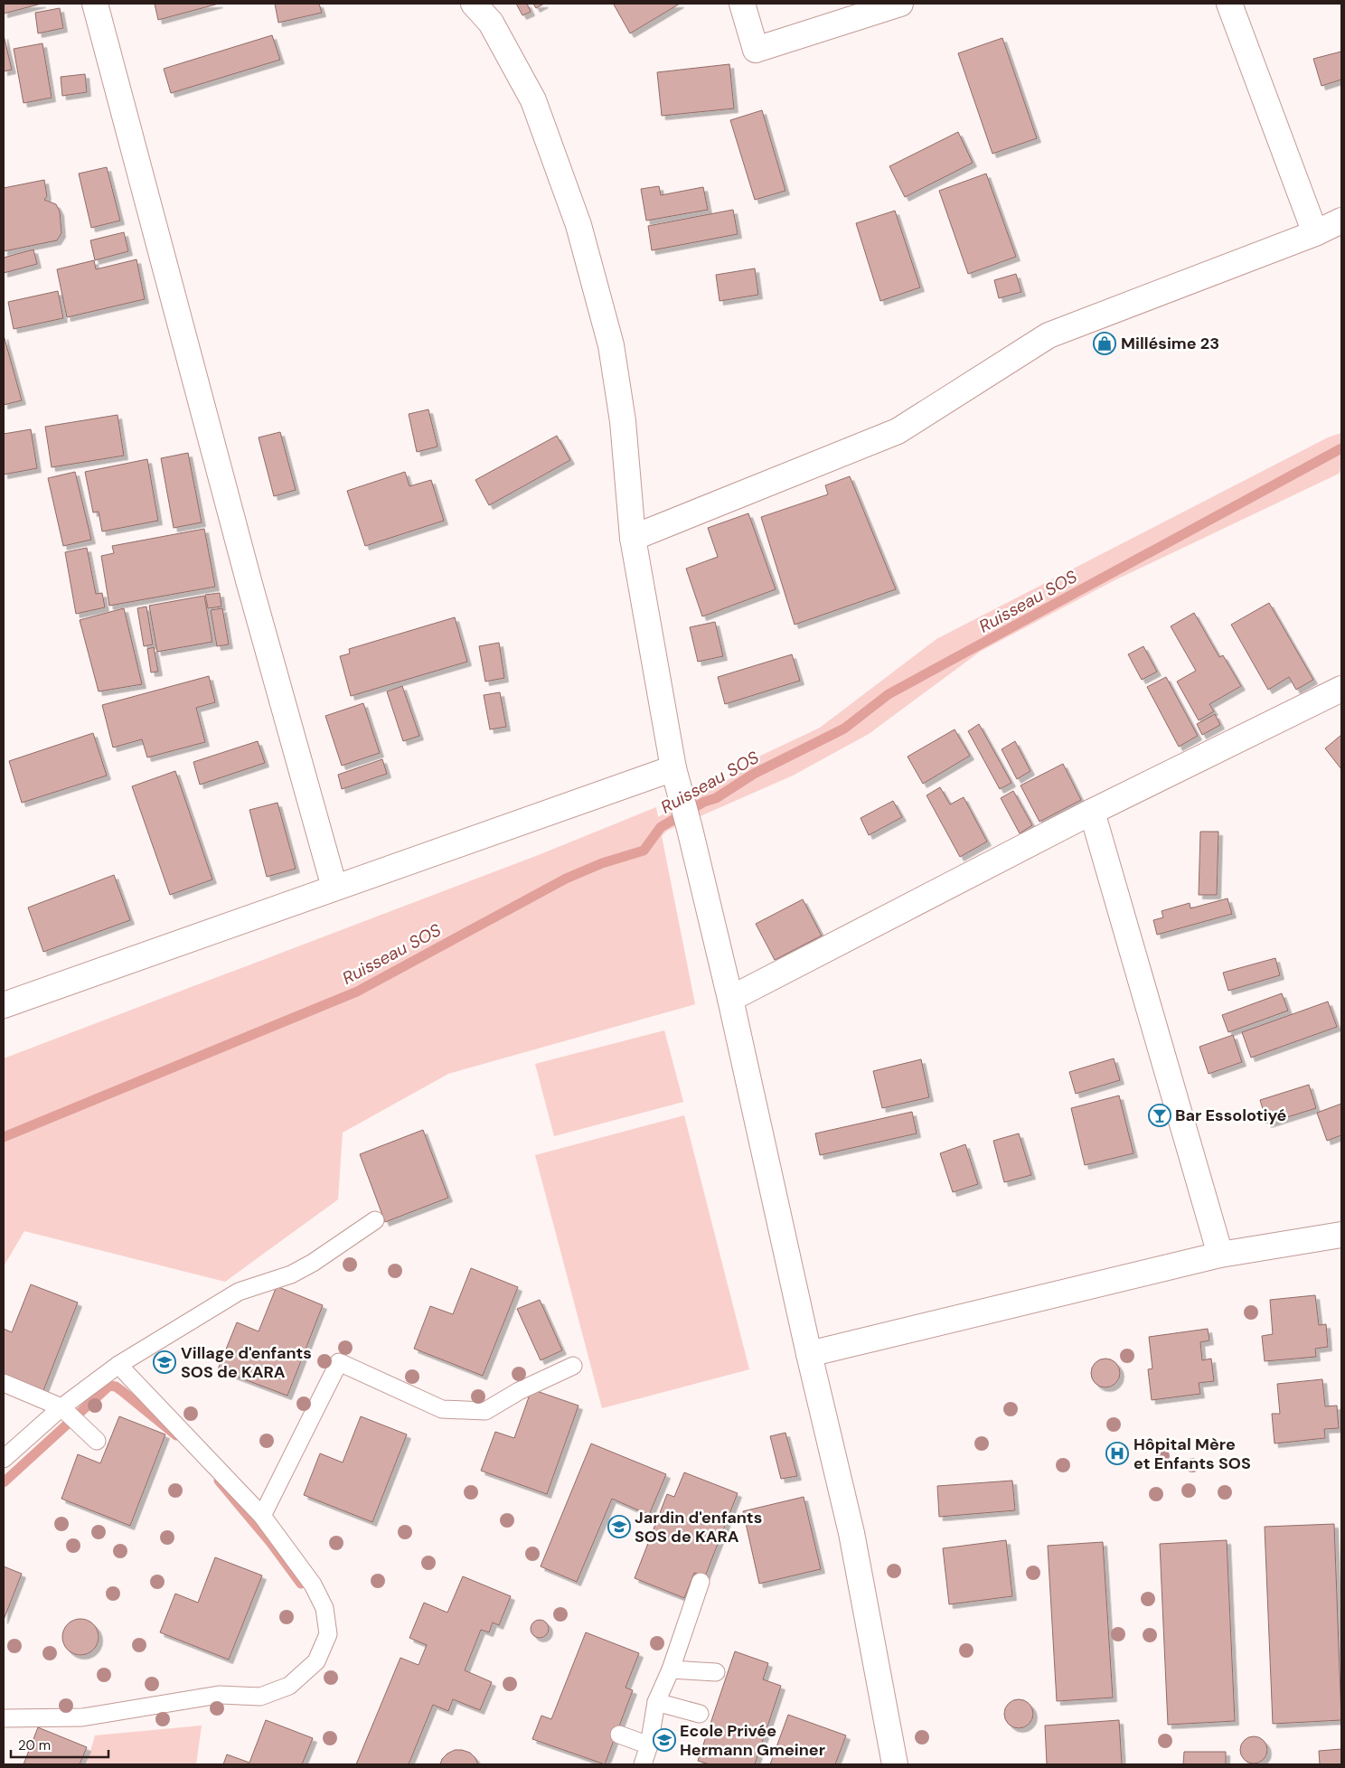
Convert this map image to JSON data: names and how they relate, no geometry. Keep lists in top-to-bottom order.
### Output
{
  "water": ["Ruisseau SOS"],
  "places": {
    "shop": ["Millésime 23"],
    "bar": ["Bar Essolotiyé"],
    "school or university": ["Village d'enfants SOS de KARA", "Jardin d'enfants SOS de KARA", "Ecole Privée Hermann Gmeiner"],
    "hospital": ["Hôpital Mère et Enfants SOS"]
  },
  "scale_bar": "20 m"
}
